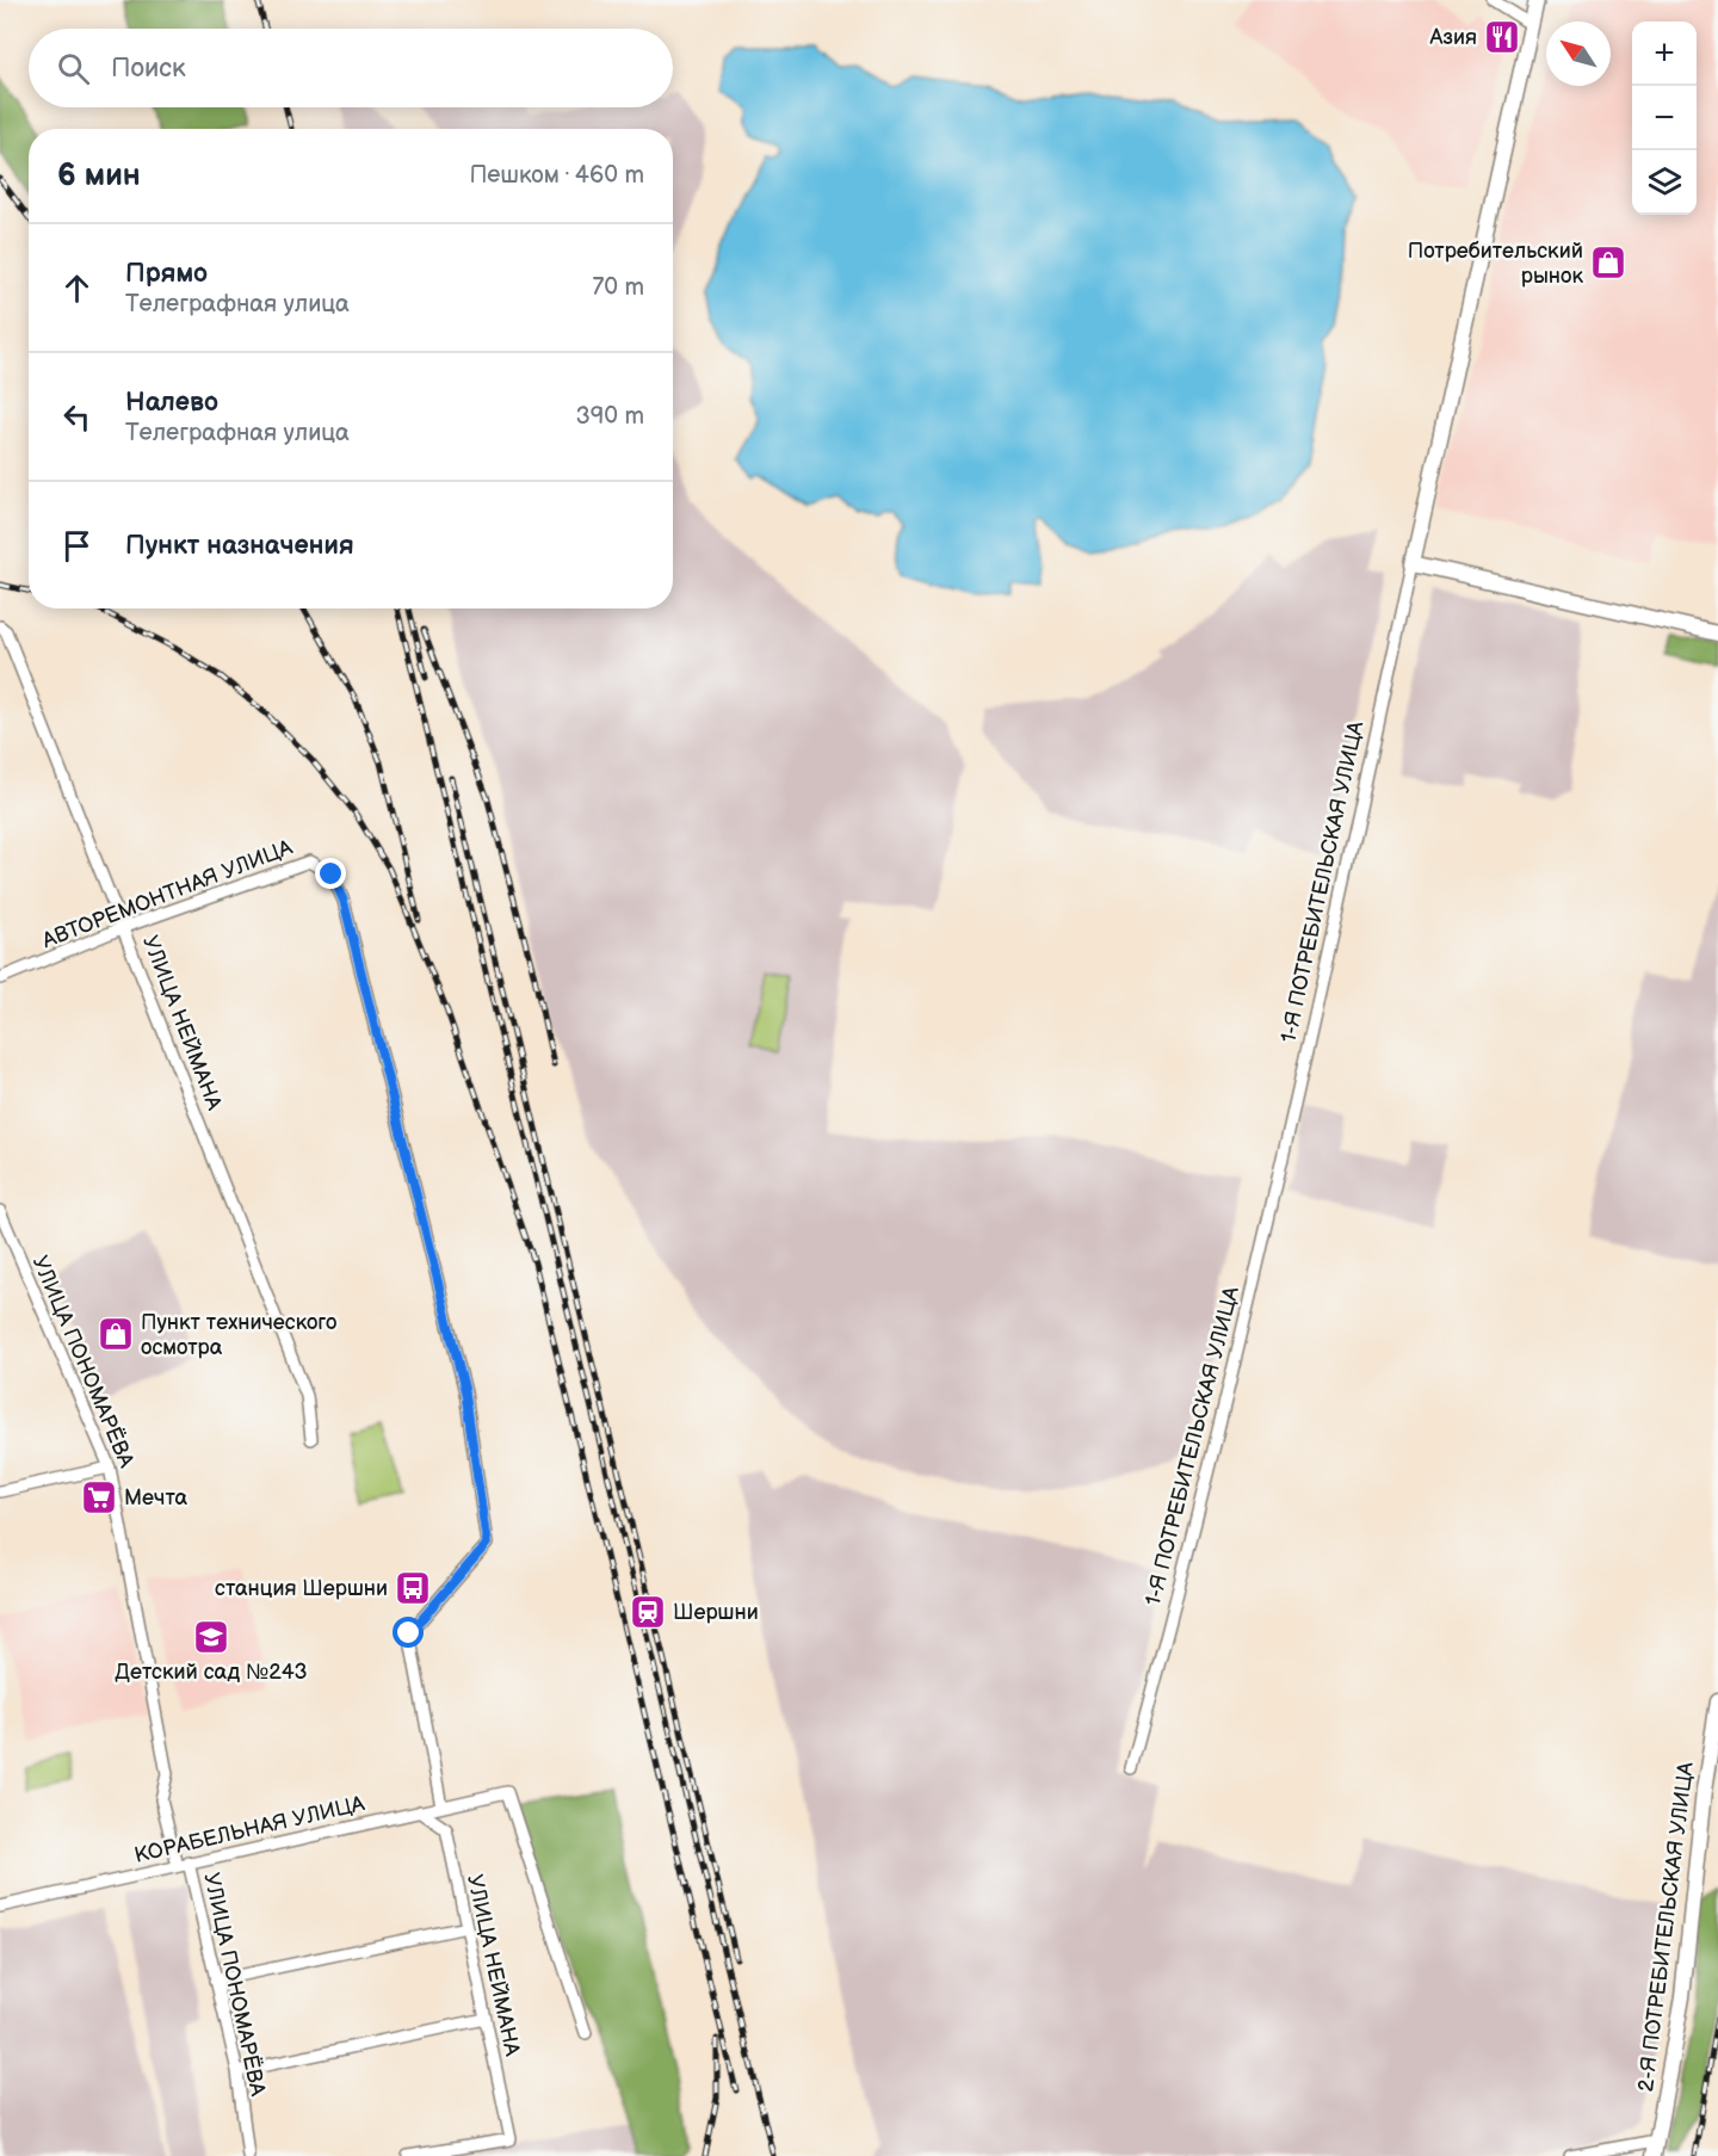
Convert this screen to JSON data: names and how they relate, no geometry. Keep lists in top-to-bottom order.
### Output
{
  "streets": {
    "street": [
      "1-Я ПОТРЕБИТЕЛЬСКАЯ УЛИЦА",
      "АВТОРЕМОНТНАЯ УЛИЦА",
      "УЛИЦА НЕЙМАНА",
      "УЛИЦА ПОНОМАРЁВА",
      "КОРАБЕЛЬНАЯ УЛИЦА",
      "2-Я ПОТРЕБИТЕЛЬСКАЯ УЛИЦА"
    ]
  },
  "crossings": [
    ["АВТОРЕМОНТНАЯ УЛИЦА", "УЛИЦА НЕЙМАНА"],
    ["АВТОРЕМОНТНАЯ УЛИЦА", "КОРАБЕЛЬНАЯ УЛИЦА"],
    ["УЛИЦА НЕЙМАНА", "КОРАБЕЛЬНАЯ УЛИЦА"],
    ["УЛИЦА ПОНОМАРЁВА", "КОРАБЕЛЬНАЯ УЛИЦА"]
  ],
  "places": {
    "restaurant": ["Азия"],
    "shop": ["Потребительский рынок", "Пункт технического осмотра"],
    "supermarket": ["Мечта"],
    "bus stop": ["станция Шершни"],
    "station": ["Шершни"],
    "school or university": ["Детский сад №243"]
  },
  "north": "top left",
  "page": {
    "map_buttons": ["+", "−"],
    "search": "Поиск",
    "heading": ["6 мин", "Пешком · 460 m"],
    "list": [
      ["Прямо", "Телеграфная улица", "70 m"],
      ["Налево", "Телеграфная улица", "390 m"],
      "Пункт назначения"
    ]
  }
}
